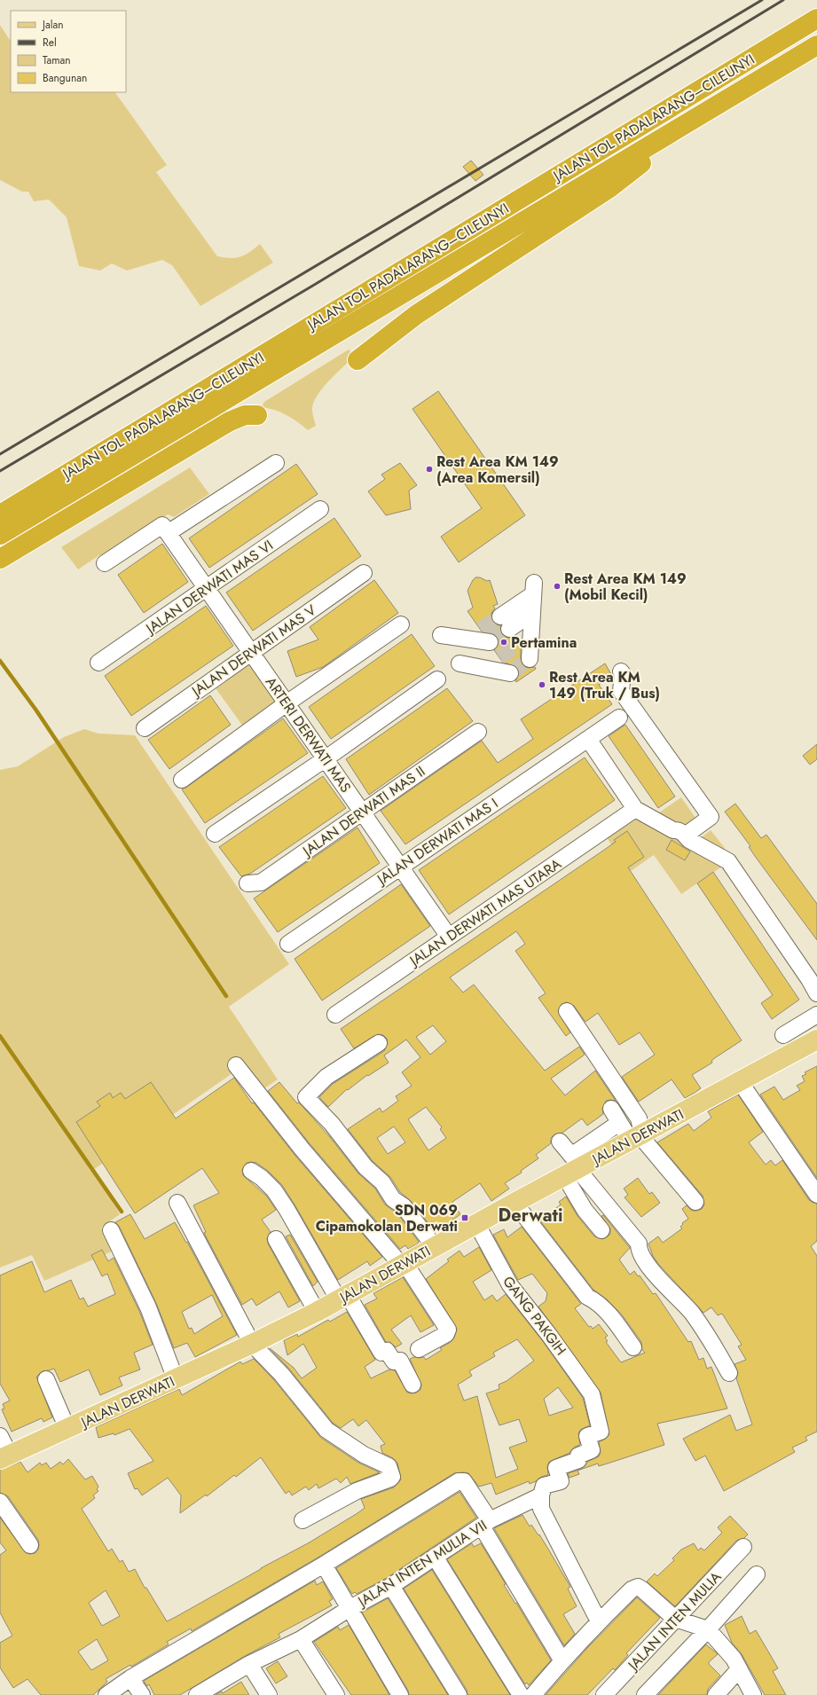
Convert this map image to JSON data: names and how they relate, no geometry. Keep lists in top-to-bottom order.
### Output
{
  "streets": {
    "highway": ["JALAN TOL PADALARANG–CILEUNYI"],
    "main road": ["JALAN DERWATI"],
    "street": [
      "JALAN DERWATI MAS VI",
      "JALAN DERWATI MAS V",
      "ARTERI DERWATI MAS",
      "JALAN DERWATI MAS II",
      "JALAN DERWATI MAS I",
      "JALAN DERWATI MAS UTARA",
      "GANG PAKGIH",
      "JALAN INTEN MULIA VII",
      "JALAN INTEN MULIA"
    ]
  },
  "crossings": [
    ["JALAN DERWATI MAS VI", "ARTERI DERWATI MAS"],
    ["JALAN DERWATI MAS V", "ARTERI DERWATI MAS"],
    ["ARTERI DERWATI MAS", "JALAN DERWATI MAS II"],
    ["ARTERI DERWATI MAS", "JALAN DERWATI MAS I"],
    ["ARTERI DERWATI MAS", "JALAN DERWATI MAS UTARA"],
    ["JALAN DERWATI", "GANG PAKGIH"],
    ["GANG PAKGIH", "JALAN INTEN MULIA VII"]
  ],
  "districts": ["Derwati"],
  "places": {
    "other": [
      "Rest Area KM 149 (Area Komersil)",
      "Rest Area KM 149 (Mobil Kecil)",
      "Pertamina",
      "Rest Area KM 149 (Truk / Bus)"
    ],
    "transit": ["SDN 069 Cipamokolan Derwati"]
  },
  "legend": [
    "Jalan",
    "Rel",
    "Taman",
    "Bangunan"
  ]
}
